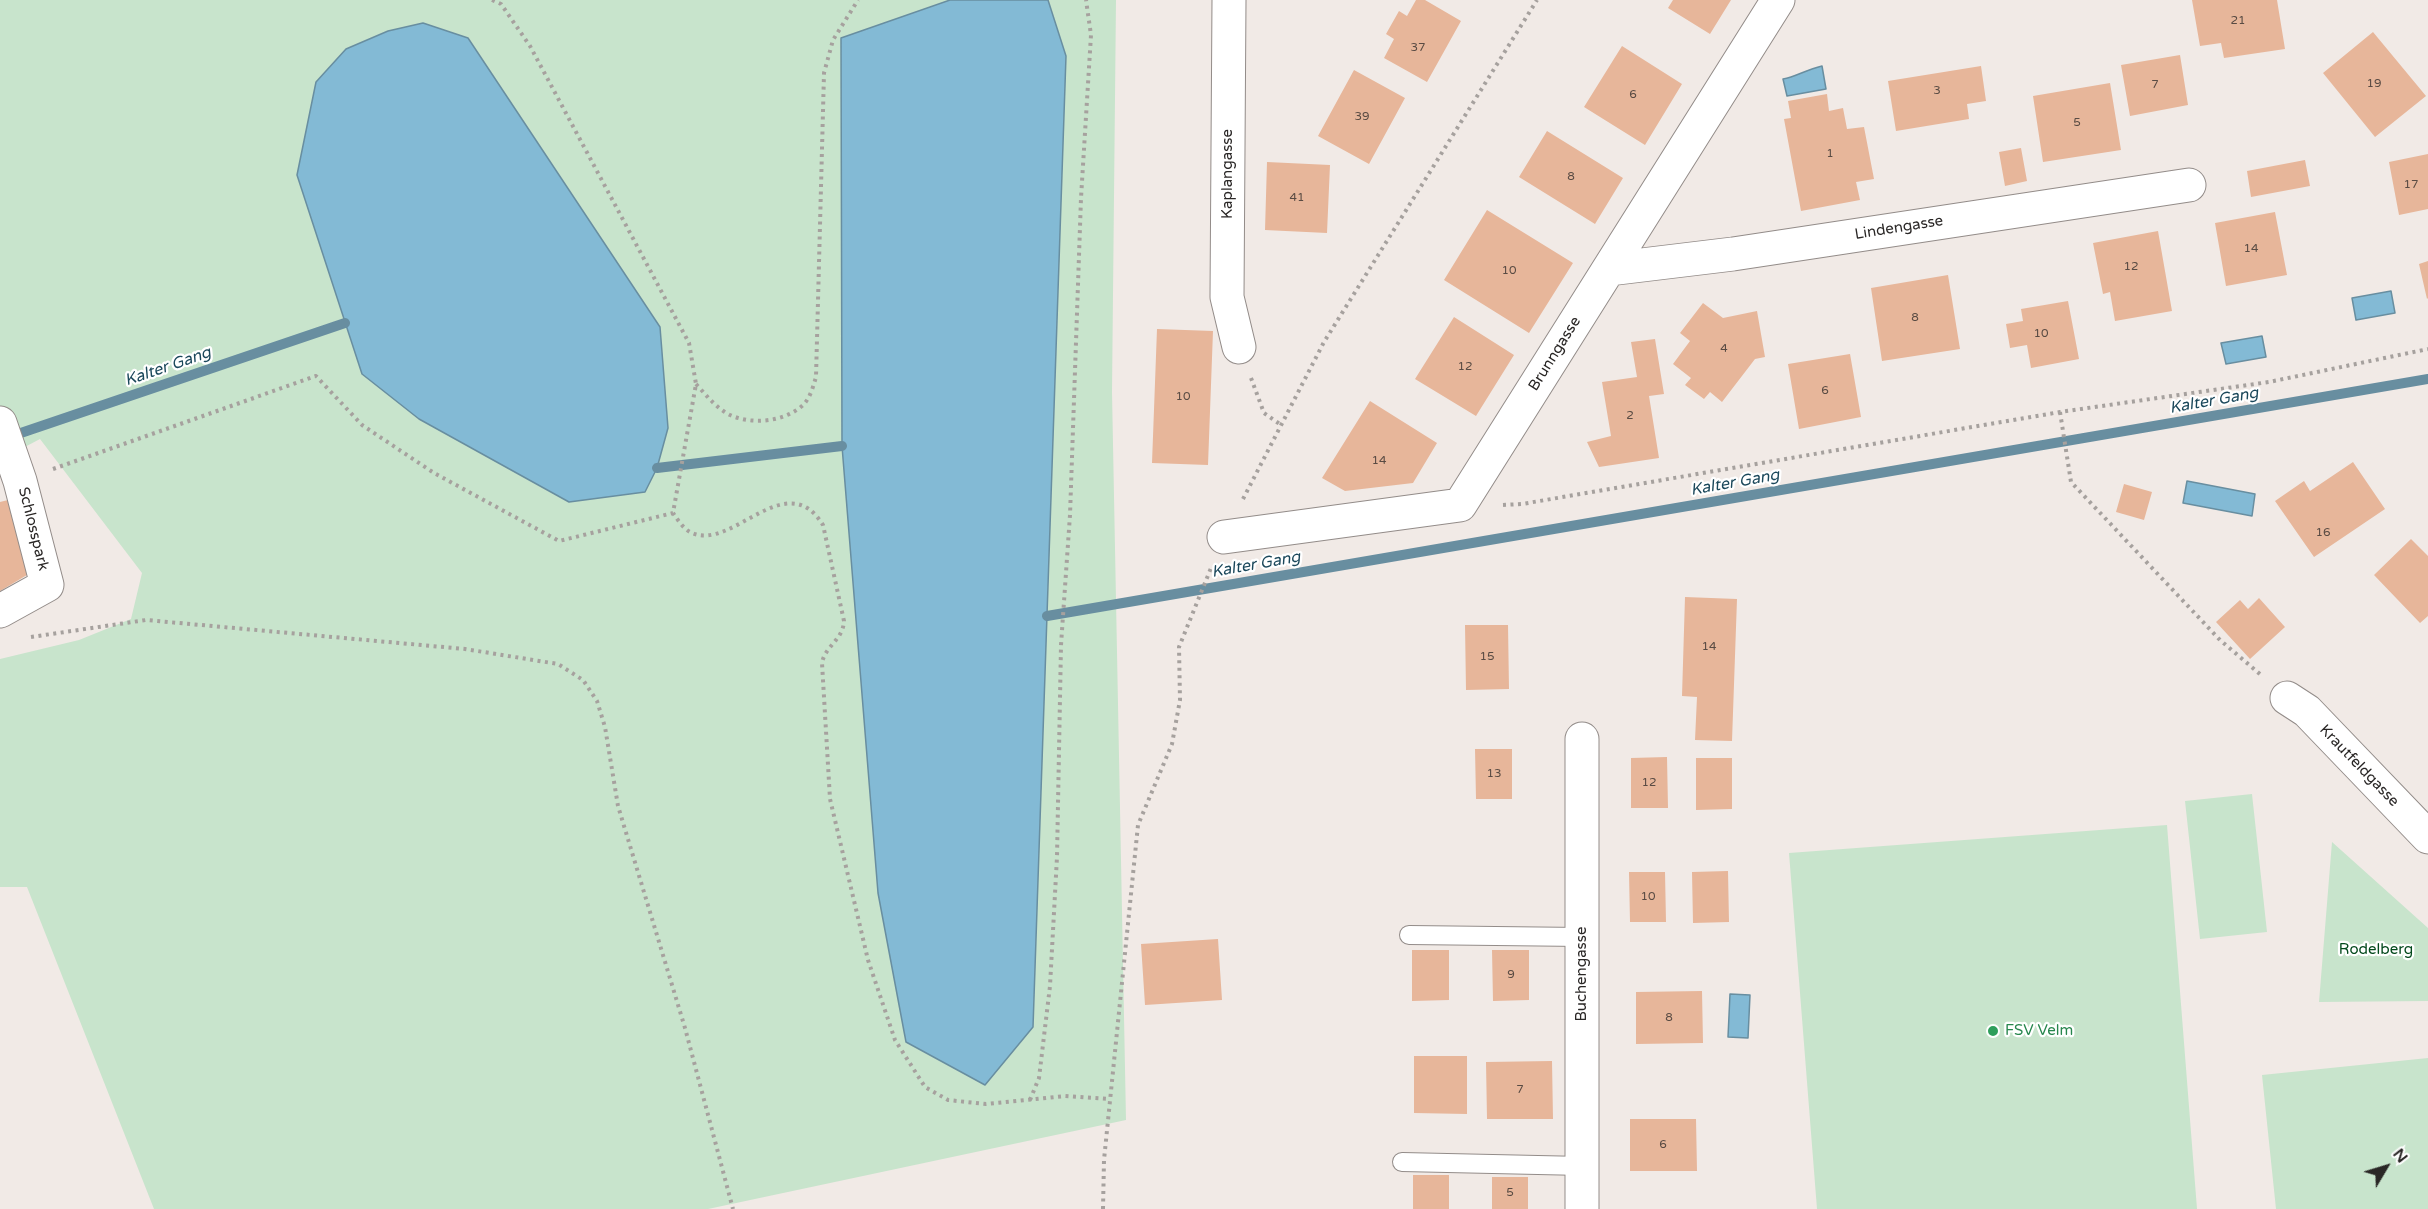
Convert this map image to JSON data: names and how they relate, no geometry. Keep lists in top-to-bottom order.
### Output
{
  "streets": {
    "street": [
      "Kaplangasse",
      "Lindengasse",
      "Brunngasse",
      "Schlosspark",
      "Krautfeldgasse",
      "Buchengasse"
    ]
  },
  "crossings": [
    ["Lindengasse", "Brunngasse"]
  ],
  "water": ["Kalter Gang"],
  "parks": ["Rodelberg"],
  "places": ["FSV Velm"],
  "house_numbers": [
    "21",
    "37",
    "19",
    "7",
    "3",
    "6",
    "39",
    "5",
    "1",
    "8",
    "17",
    "41",
    "14",
    "12",
    "10",
    "8",
    "10",
    "4",
    "12",
    "6",
    "10",
    "2",
    "14",
    "16",
    "14",
    "15",
    "13",
    "12",
    "10",
    "9",
    "8",
    "7",
    "6",
    "5"
  ],
  "north": "top right"
}
